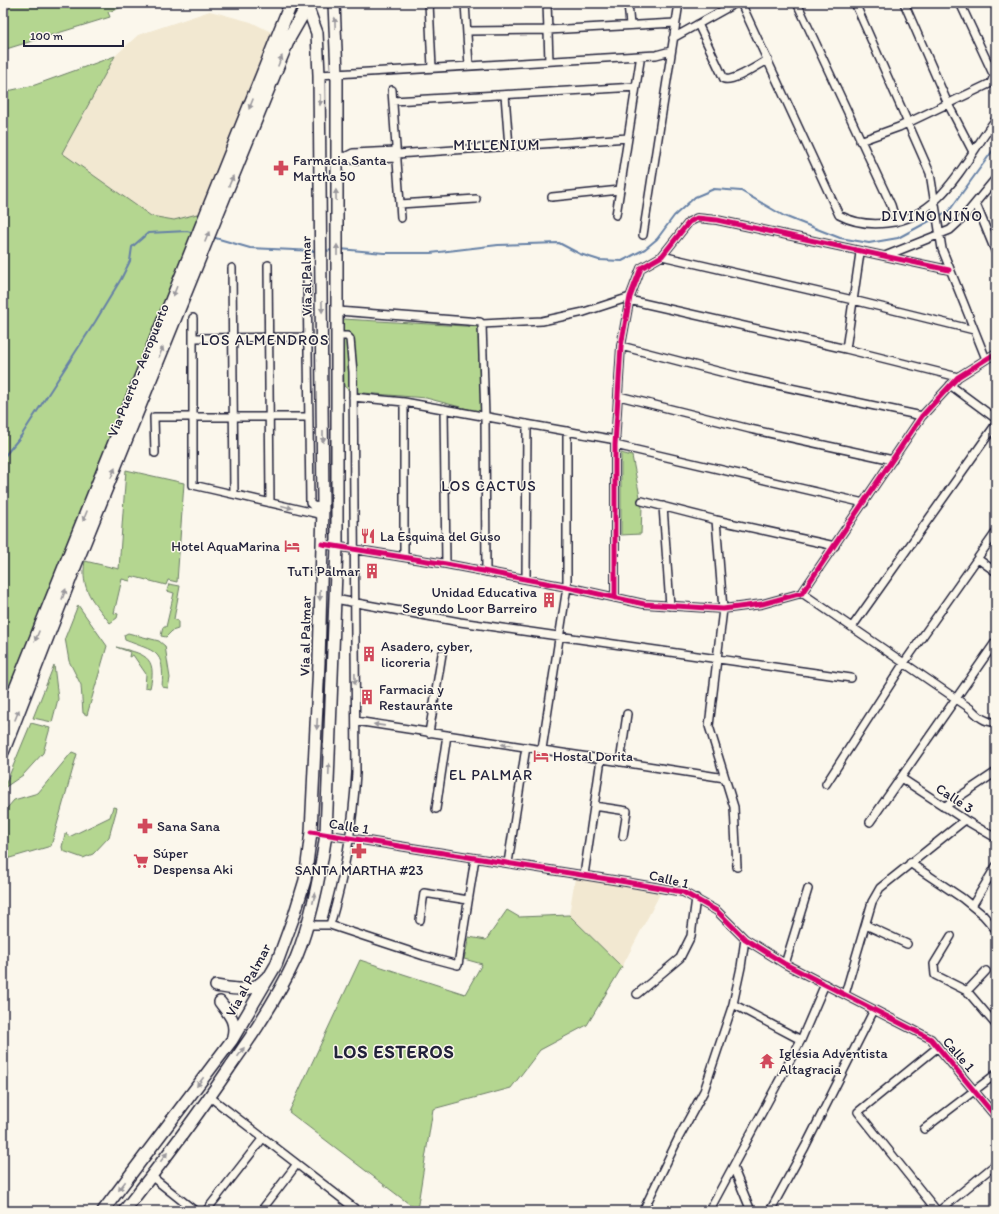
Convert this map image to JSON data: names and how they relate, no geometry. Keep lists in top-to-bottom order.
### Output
{
  "streets": {
    "main road": ["Vía al Palmar", "Via Puerto - Aeropuerto"],
    "street": ["Calle 3", "Calle 1"]
  },
  "crossings": [
    ["Vía al Palmar", "Via Puerto - Aeropuerto"],
    ["Vía al Palmar", "Calle 1"]
  ],
  "districts": [
    "MILLENIUM",
    "DIVINO NIÑO",
    "LOS ALMENDROS",
    "LOS CACTUS",
    "EL PALMAR",
    "LOS ESTEROS"
  ],
  "places": {
    "pharmacy": ["Farmacia Santa Martha 50", "Sana Sana", "SANTA MARTHA #23"],
    "restaurant": ["La Esquina del Guso"],
    "hotel": ["Hotel AquaMarina", "Hostal Dorita"],
    "building": [
      "TuTi Palmar",
      "Unidad Educativa Segundo Loor Barreiro",
      "Asadero, cyber, licoreria",
      "Farmacia y Restaurante"
    ],
    "supermarket": ["Súper Despensa Aki"],
    "temple": ["Iglesia Adventista Altagracia"]
  },
  "scale_bar": "100 m"
}
